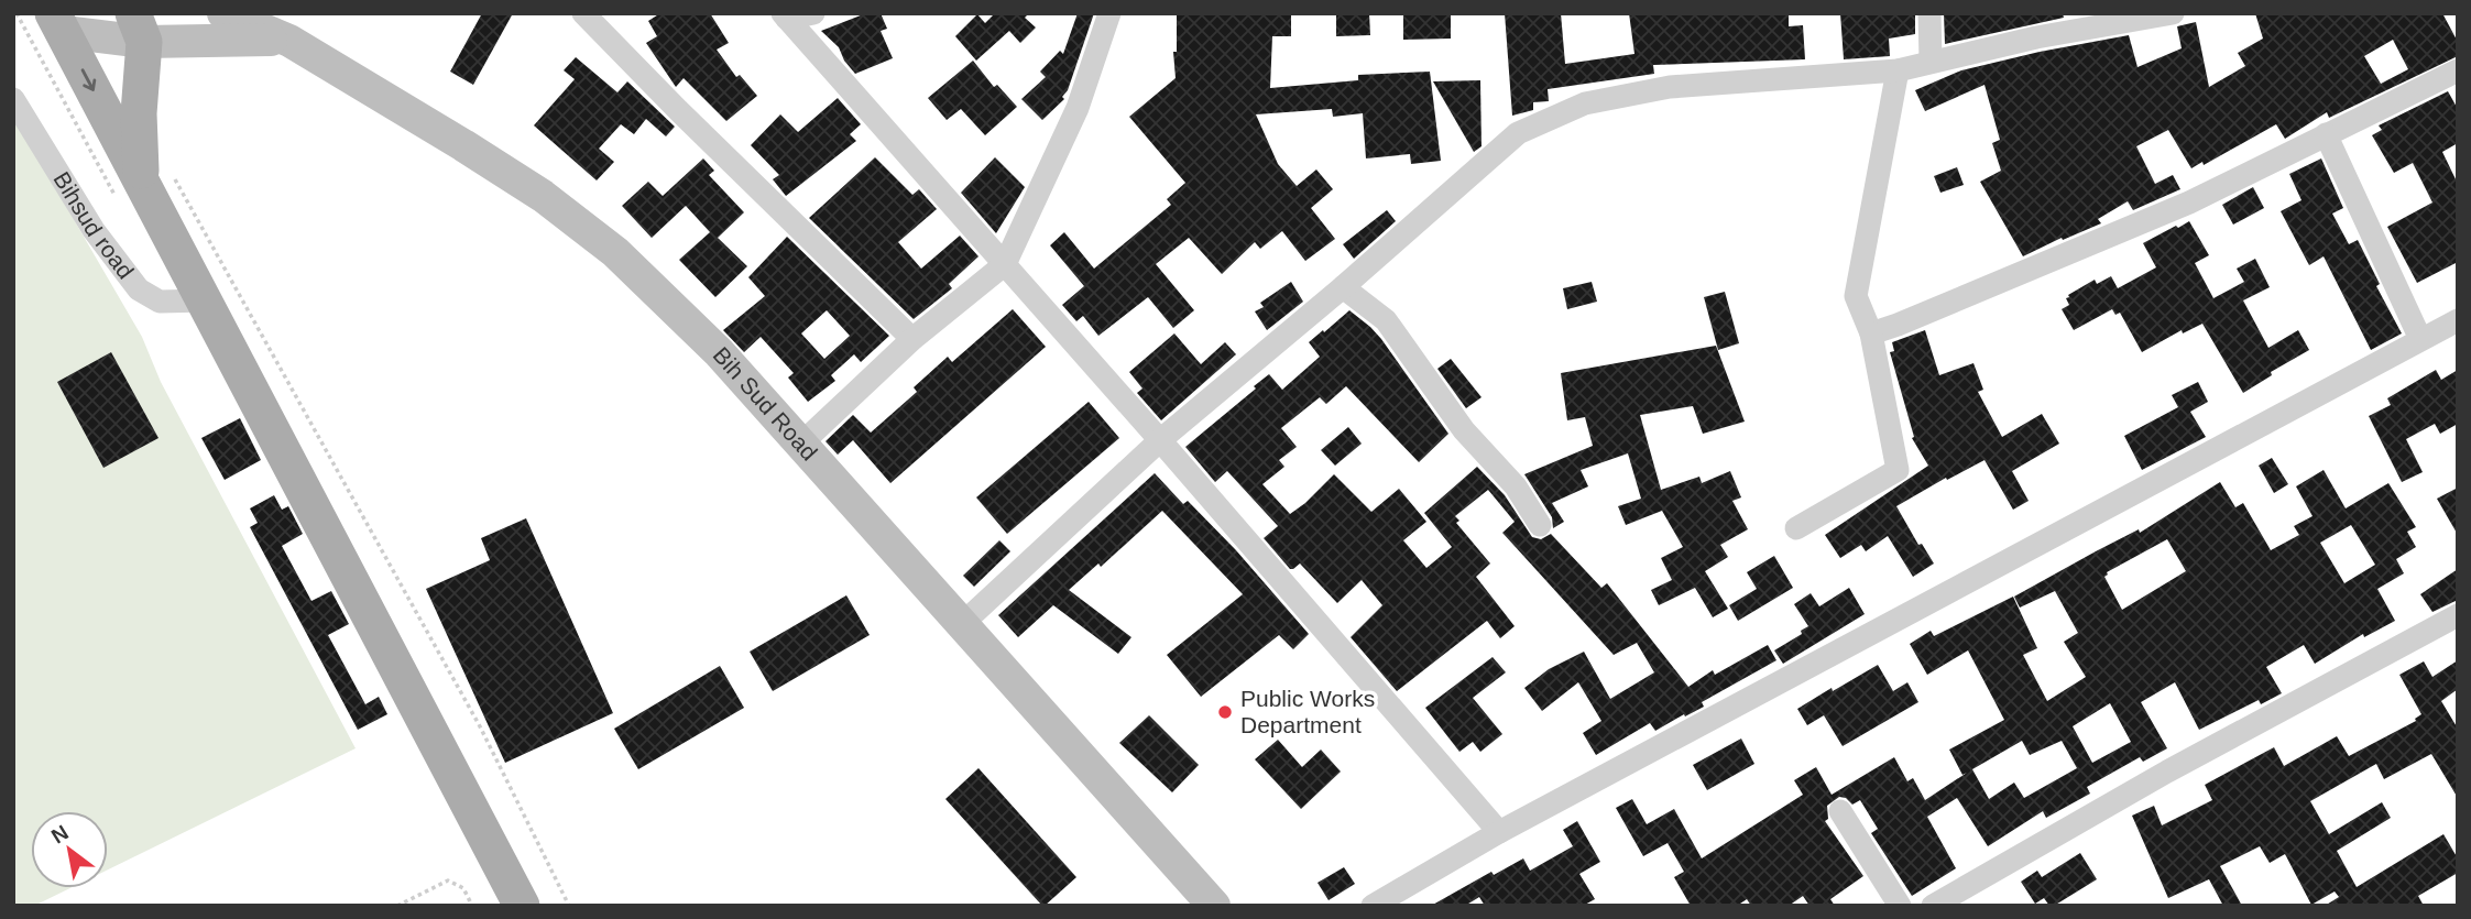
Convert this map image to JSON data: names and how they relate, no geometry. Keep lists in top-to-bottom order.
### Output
{
  "streets": {
    "main road": ["Bih Sud Road"],
    "street": ["Bihsud road"]
  },
  "places": ["Public Works Department"],
  "north": "top left"
}
